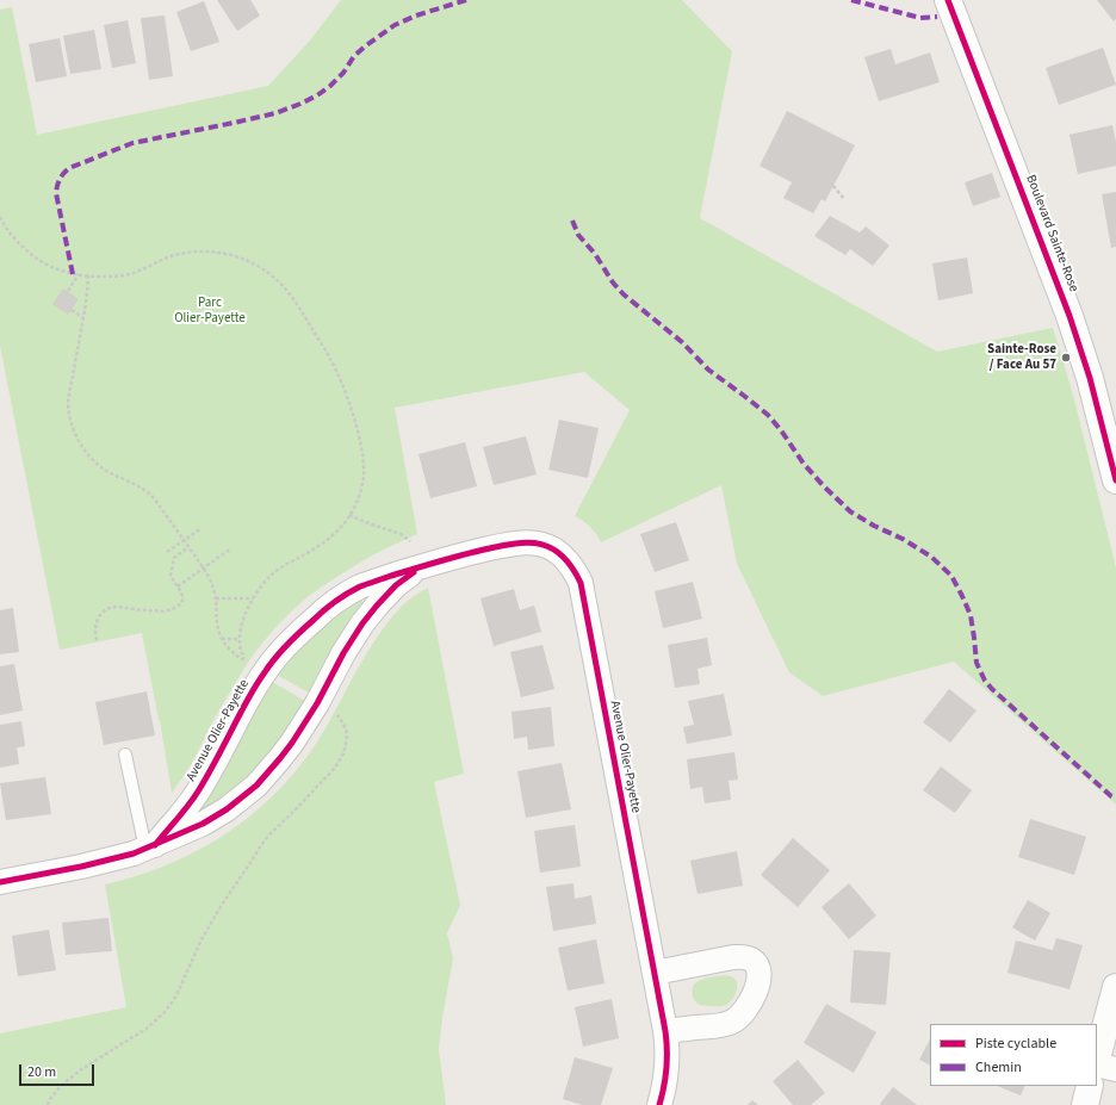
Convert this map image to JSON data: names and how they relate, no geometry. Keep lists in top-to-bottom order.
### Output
{
  "streets": {
    "street": ["Boulevard Sainte-Rose", "Avenue Olier-Payette"]
  },
  "parks": ["Parc Olier-Payette"],
  "places": ["Sainte-Rose / Face Au 57"],
  "legend": ["Piste cyclable", "Chemin"],
  "scale_bar": "20 m"
}
